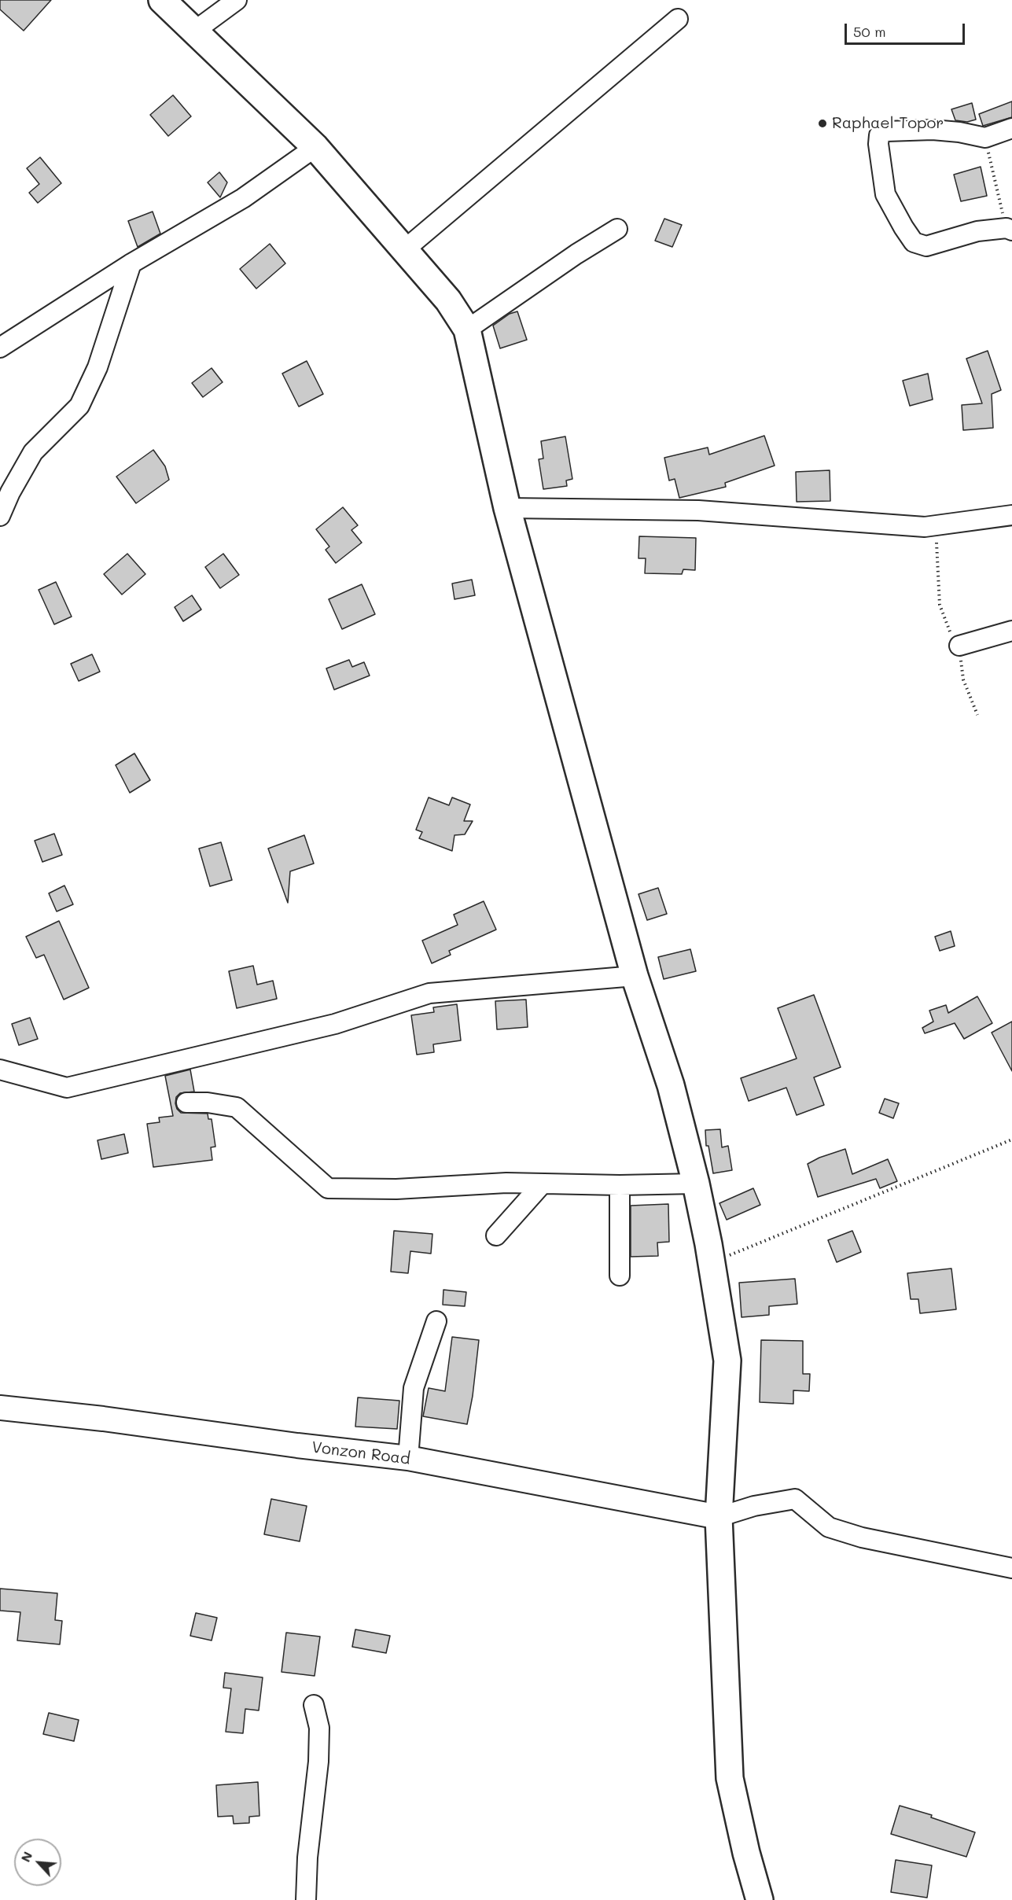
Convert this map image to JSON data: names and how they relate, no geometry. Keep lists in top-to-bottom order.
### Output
{
  "streets": {
    "street": ["Vonzon Road"]
  },
  "places": ["Raphael Topor"],
  "scale_bar": "50 m",
  "north": "top left"
}
